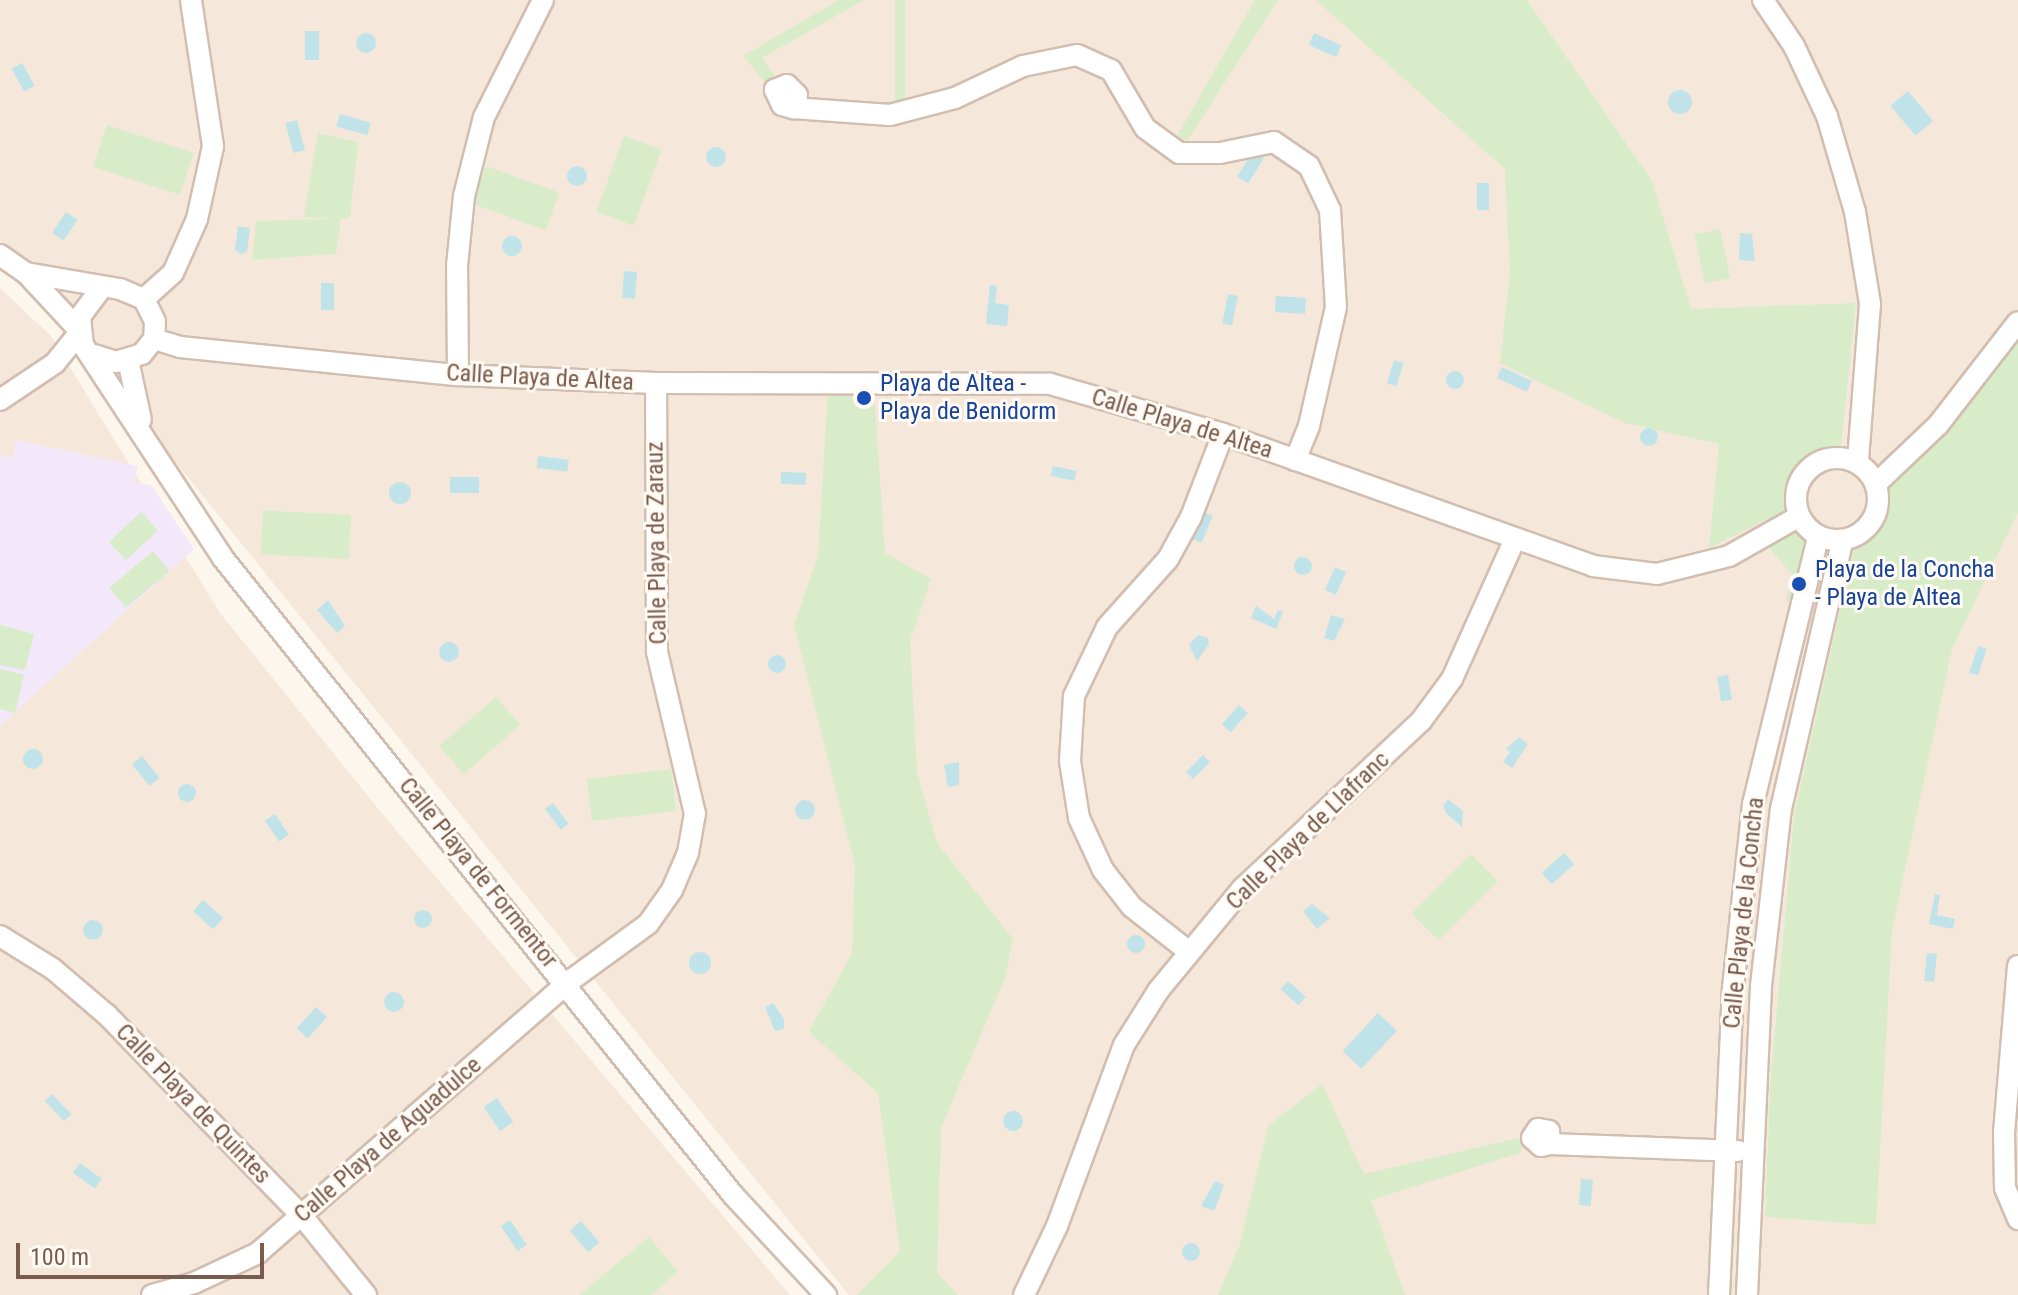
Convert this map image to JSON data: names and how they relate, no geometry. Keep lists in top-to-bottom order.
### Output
{
  "streets": {
    "street": [
      "Calle Playa de Altea",
      "Calle Playa de Zarauz",
      "Calle Playa de Llafranc",
      "Calle Playa de Formentor",
      "Calle Playa de la Concha",
      "Calle Playa de Quintes",
      "Calle Playa de Aguadulce"
    ]
  },
  "crossings": [
    ["Calle Playa de Altea", "Calle Playa de Zarauz"],
    ["Calle Playa de Altea", "Calle Playa de Llafranc"],
    ["Calle Playa de Altea", "Calle Playa de Formentor"],
    ["Calle Playa de Altea", "Calle Playa de la Concha"],
    ["Calle Playa de Zarauz", "Calle Playa de Formentor"],
    ["Calle Playa de Zarauz", "Calle Playa de Aguadulce"],
    ["Calle Playa de Formentor", "Calle Playa de Aguadulce"],
    ["Calle Playa de Quintes", "Calle Playa de Aguadulce"]
  ],
  "places": ["Playa de Altea - Playa de Benidorm", "Playa de la Concha - Playa de Altea"],
  "scale_bar": "100 m"
}
